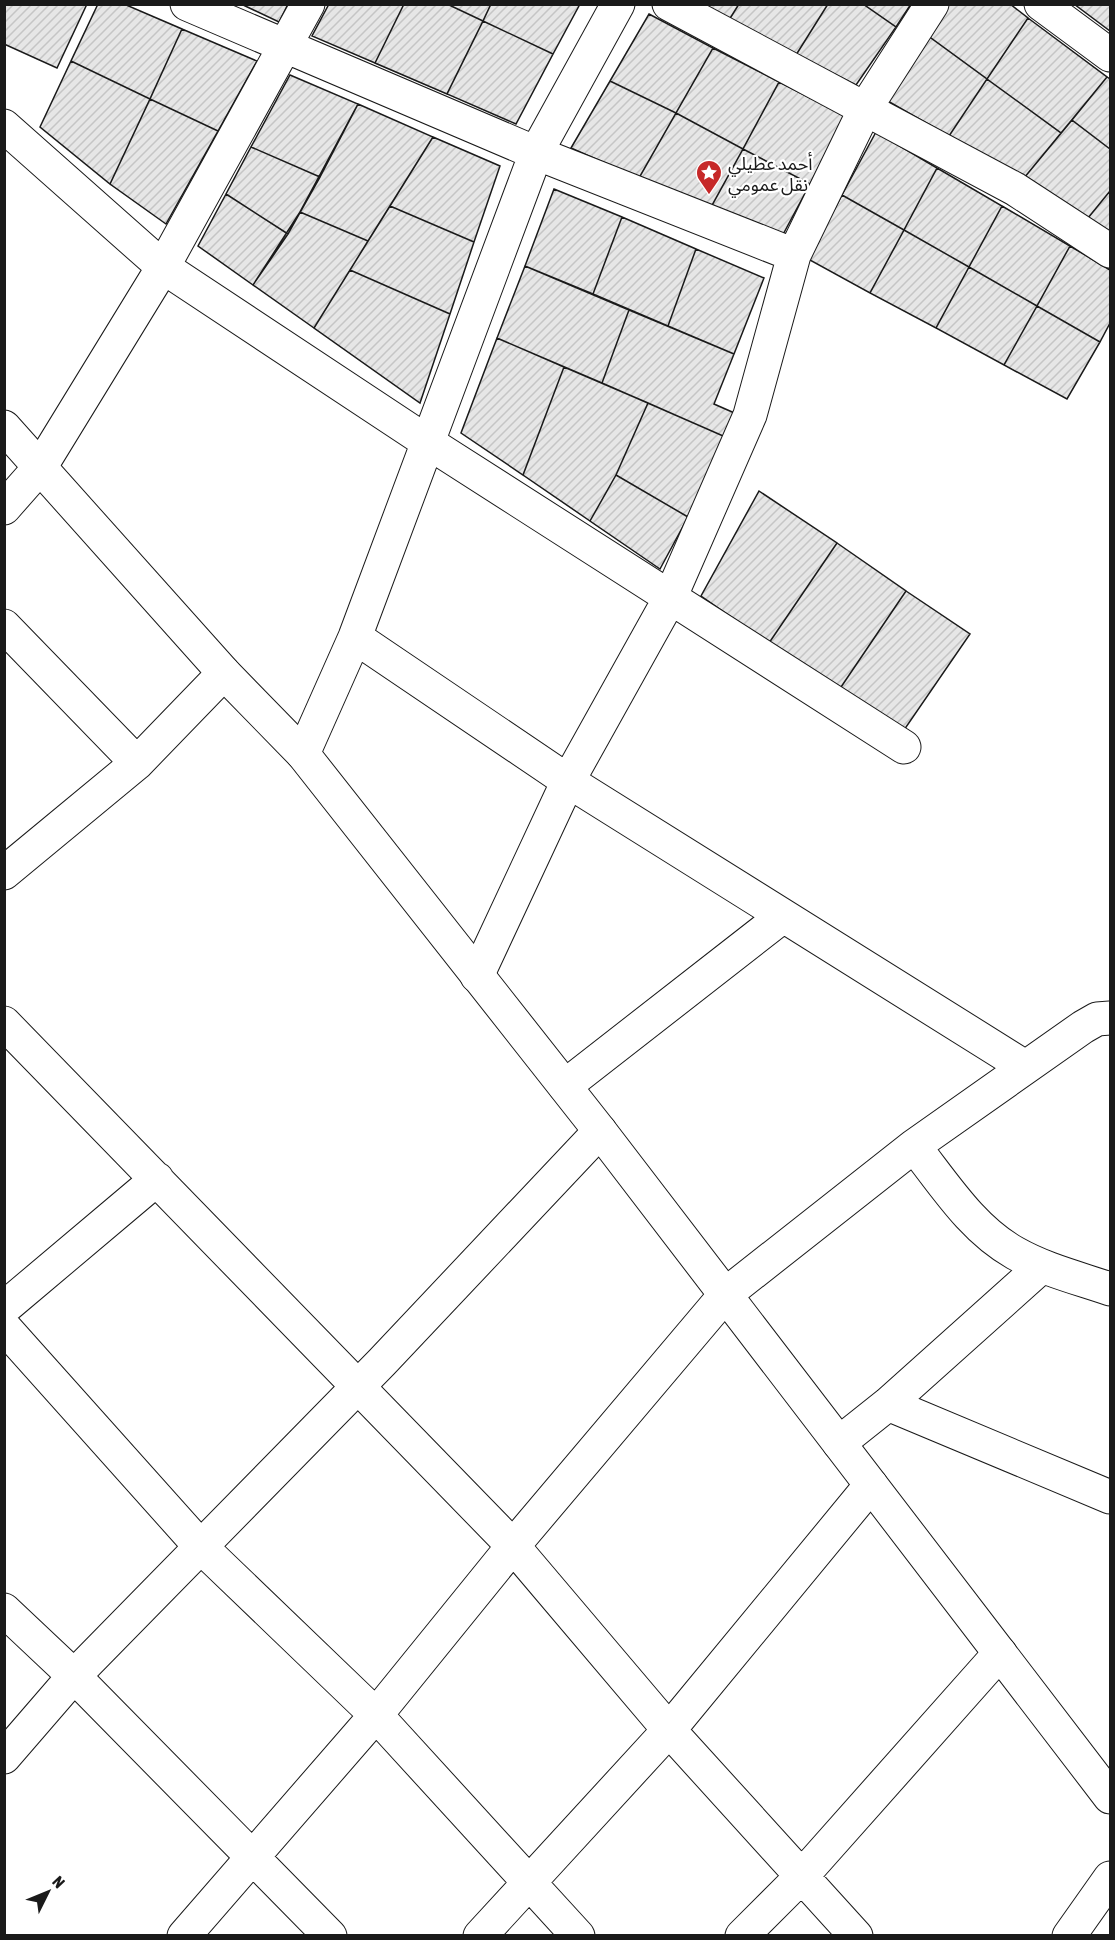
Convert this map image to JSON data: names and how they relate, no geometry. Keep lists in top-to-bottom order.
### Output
{
  "places": {
    "place": ["أحمد عطيلي نقل عمومي"]
  },
  "north": "top right"
}
